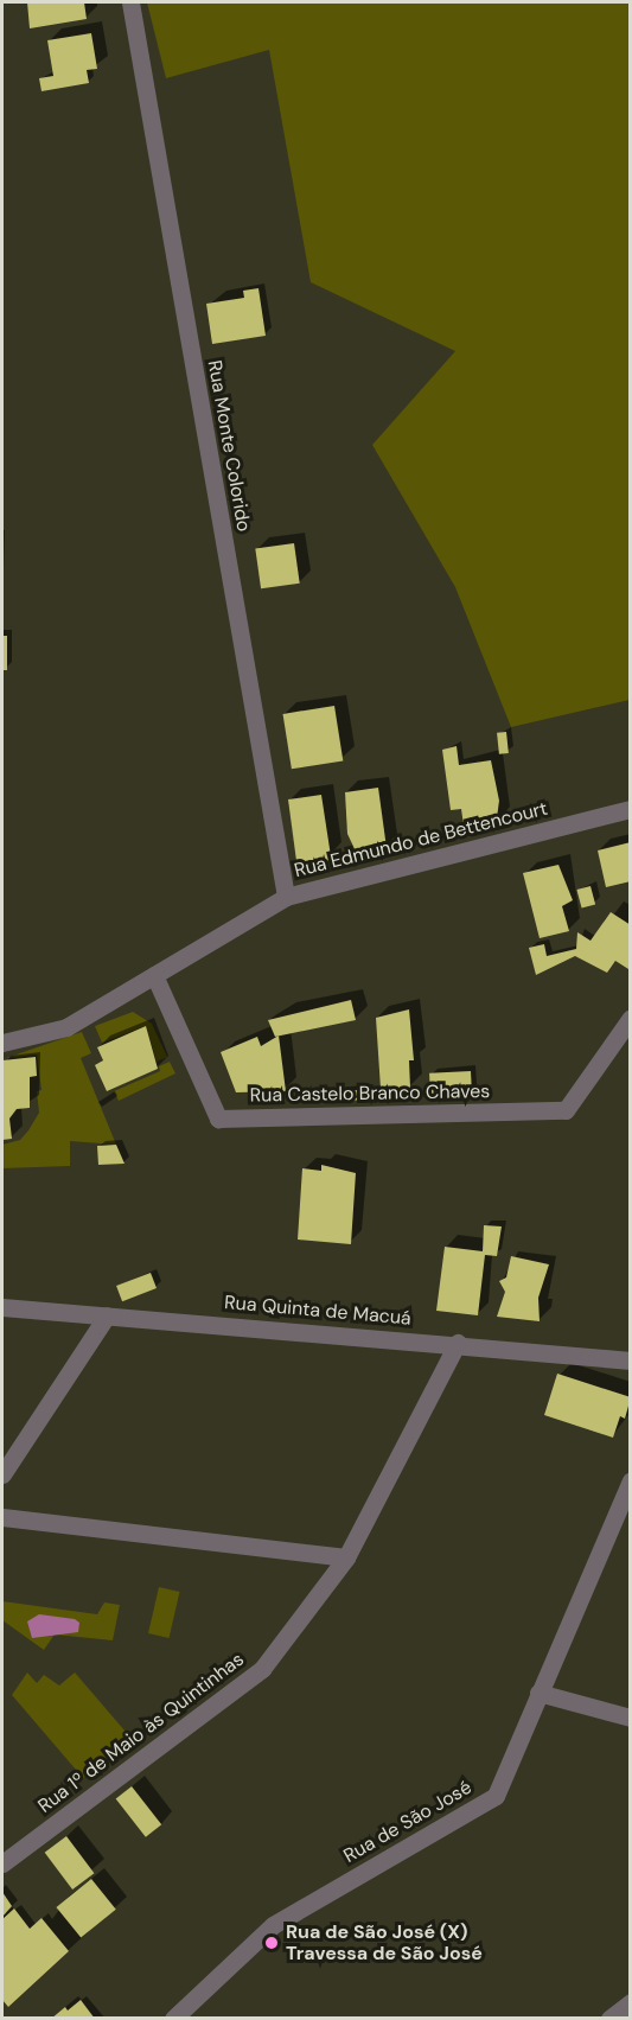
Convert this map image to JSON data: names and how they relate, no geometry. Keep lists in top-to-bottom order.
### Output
{
  "streets": {
    "street": [
      "Rua Monte Colorido",
      "Rua Edmundo de Bettencourt",
      "Rua Castelo Branco Chaves",
      "Rua Quinta de Macuá",
      "Rua 1º de Maio às Quintinhas",
      "Rua de São José"
    ]
  },
  "crossings": [
    ["Rua Monte Colorido", "Rua Edmundo de Bettencourt"],
    ["Rua Edmundo de Bettencourt", "Rua Castelo Branco Chaves"],
    ["Rua Quinta de Macuá", "Rua 1º de Maio às Quintinhas"]
  ],
  "places": ["Rua de São José (X) Travessa de São José"]
}
